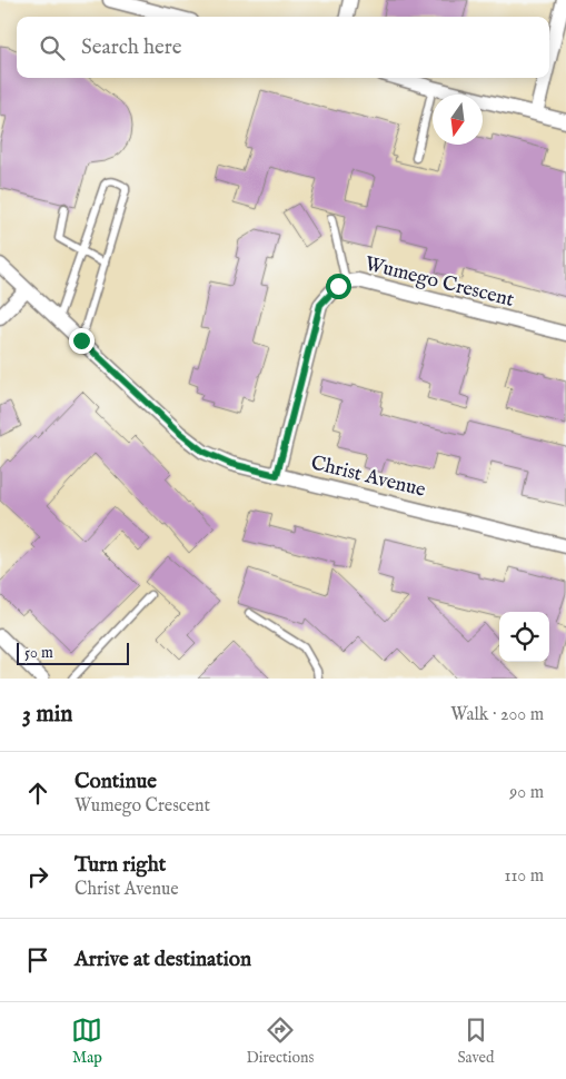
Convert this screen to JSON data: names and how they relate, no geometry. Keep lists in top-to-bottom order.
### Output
{
  "streets": {
    "street": ["Wumego Crescent", "Christ Avenue"]
  },
  "crossings": [
    ["Wumego Crescent", "Christ Avenue"]
  ],
  "scale_bar": "50 m",
  "north": "bottom",
  "page": {
    "search": "Search here",
    "scale": "50 m",
    "heading": ["3 min", "Walk · 200 m"],
    "list": [
      ["Continue", "Wumego Crescent", "90 m"],
      ["Turn right", "Christ Avenue", "110 m"],
      "Arrive at destination"
    ],
    "nav": ["Map", "Directions", "Saved"]
  }
}
